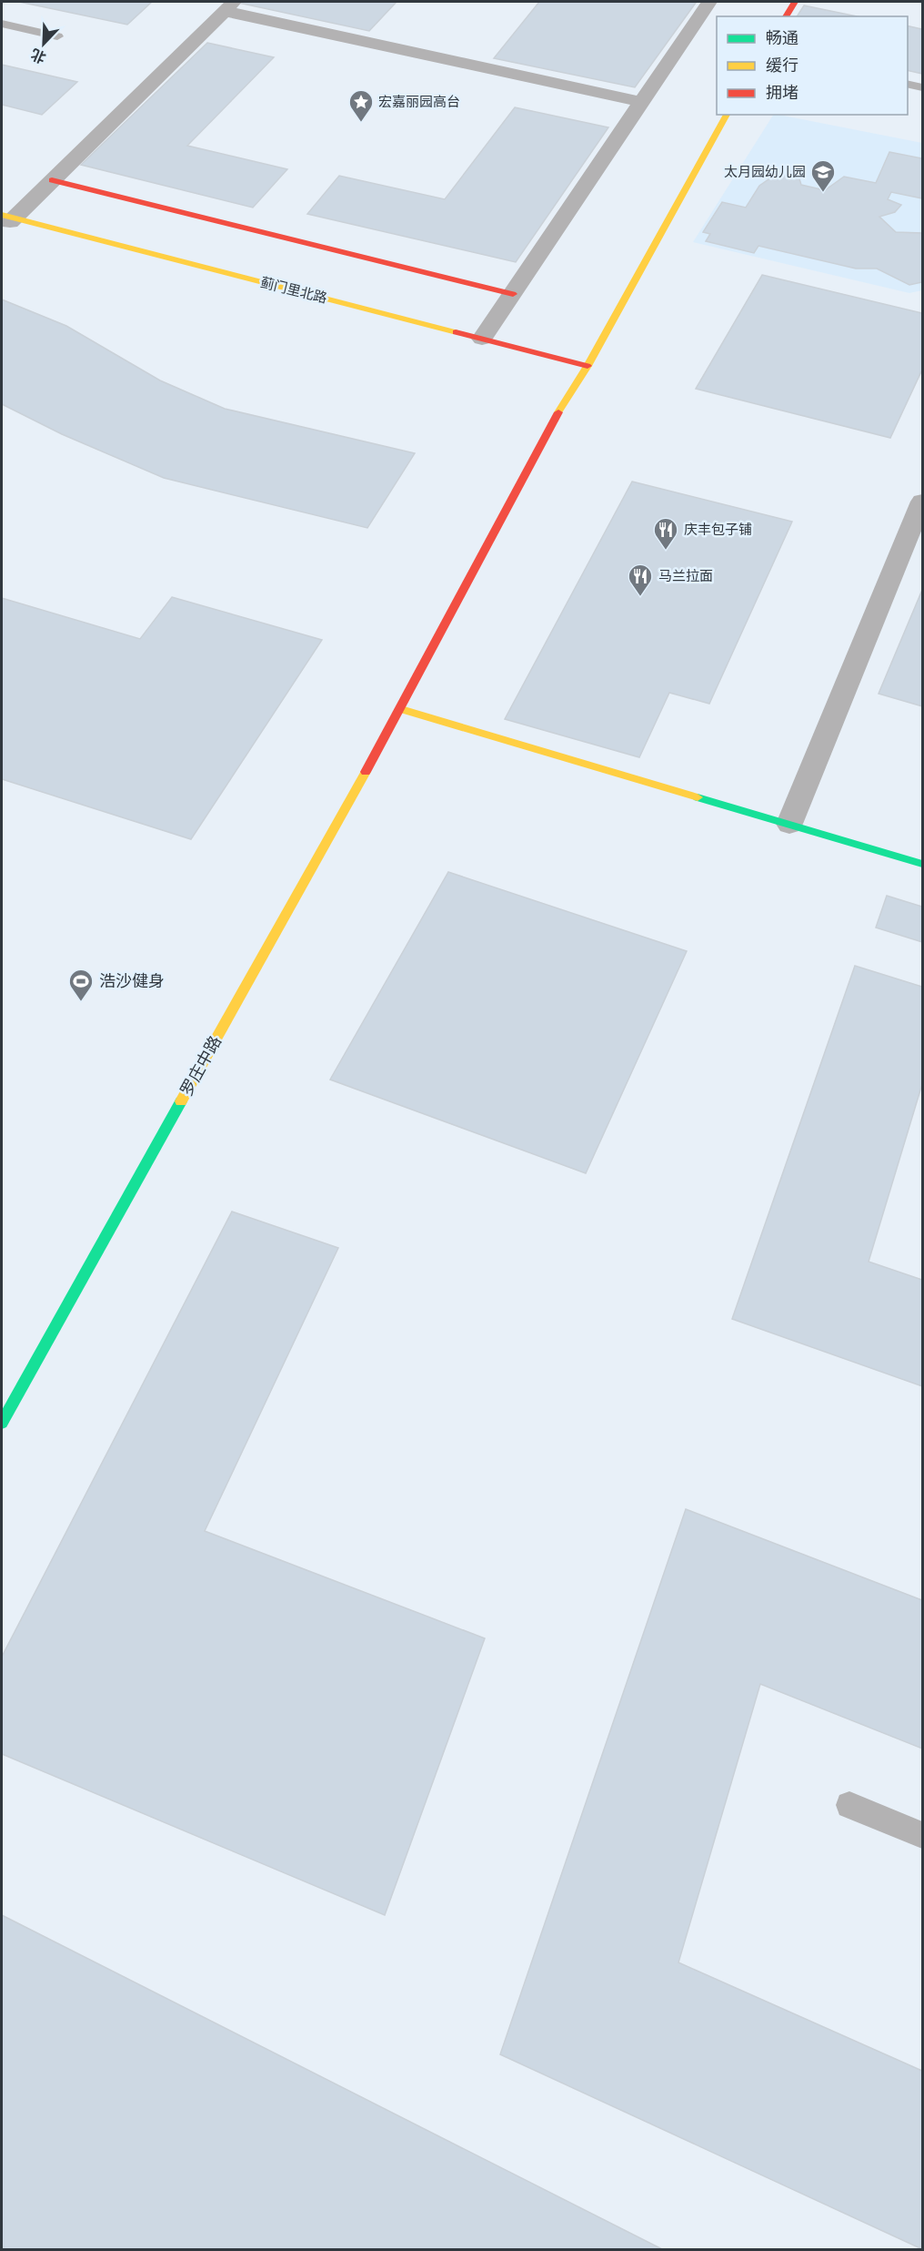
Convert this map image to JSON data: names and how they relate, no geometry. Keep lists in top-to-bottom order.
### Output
{
  "streets": {
    "street": ["蓟门里北路", "罗庄中路"]
  },
  "crossings": [
    ["蓟门里北路", "罗庄中路"]
  ],
  "places": {
    "place": ["宏嘉丽园高台"],
    "school or university": ["太月园幼儿园"],
    "restaurant": ["庆丰包子铺", "马兰拉面"],
    "sports": ["浩沙健身"]
  },
  "legend": ["畅通", "缓行", "拥堵"],
  "north": "bottom left"
}
